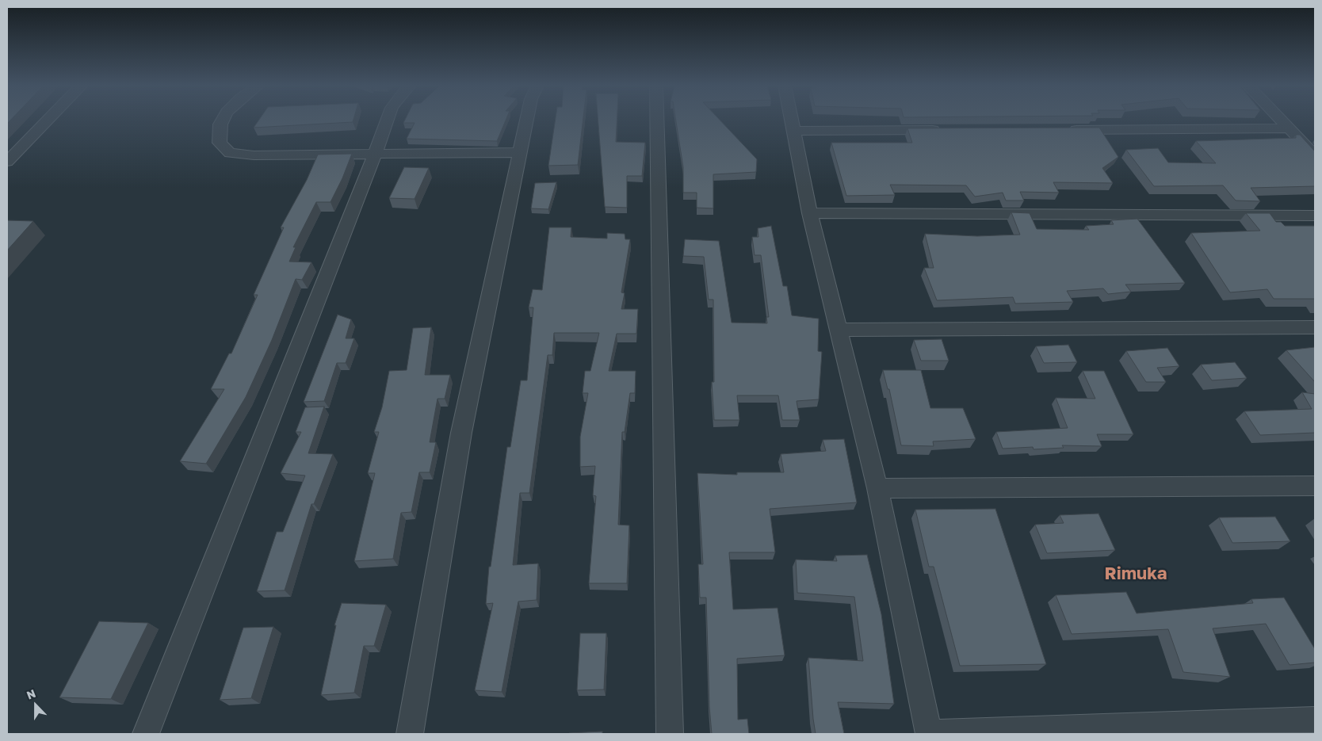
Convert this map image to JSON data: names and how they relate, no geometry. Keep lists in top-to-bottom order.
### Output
{
  "districts": ["Rimuka"],
  "north": "top"
}
